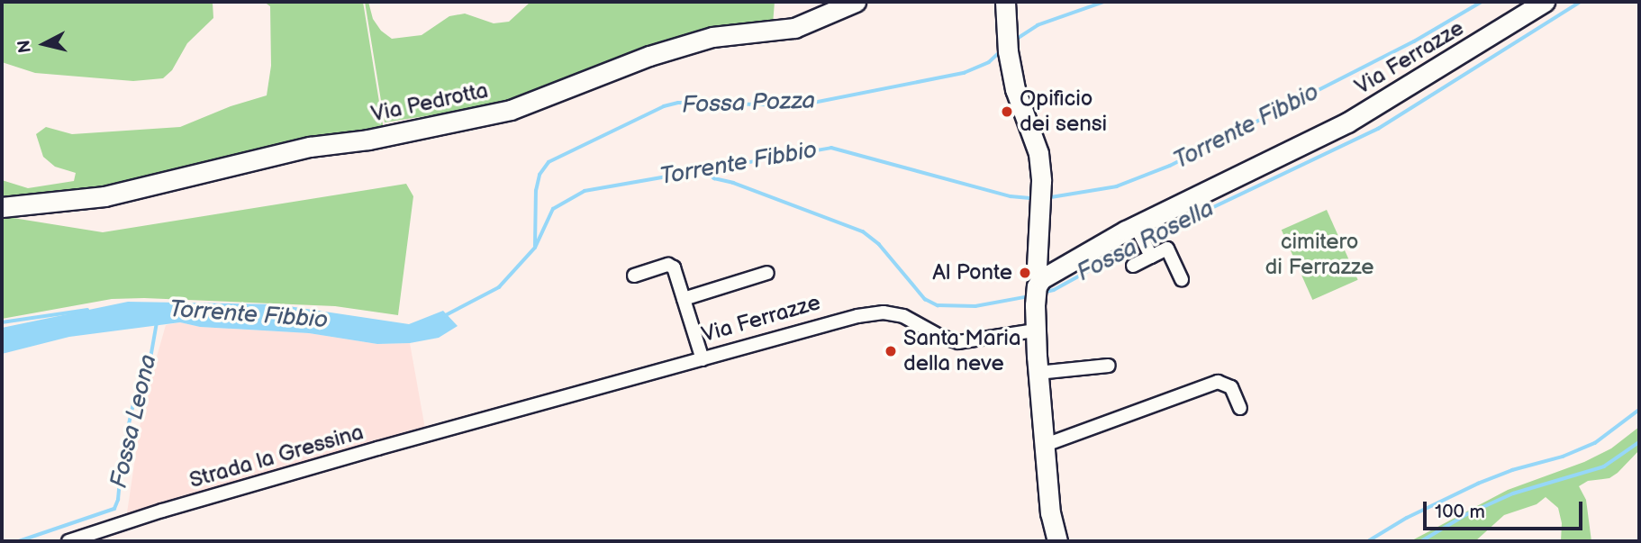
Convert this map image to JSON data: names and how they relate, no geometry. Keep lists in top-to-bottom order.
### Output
{
  "streets": {
    "street": ["Via Ferrazze", "Via Pedrotta", "Strada la Gressina"]
  },
  "crossings": [
    ["Via Ferrazze", "Strada la Gressina"]
  ],
  "water": [
    "Fossa Pozza",
    "Torrente Fibbio",
    "Fossa Rosella",
    "Fossa Leona"
  ],
  "parks": ["cimitero di Ferrazze"],
  "places": ["Opificio dei sensi", "Al Ponte", "Santa Maria della neve"],
  "scale_bar": "100 m",
  "north": "left"
}
